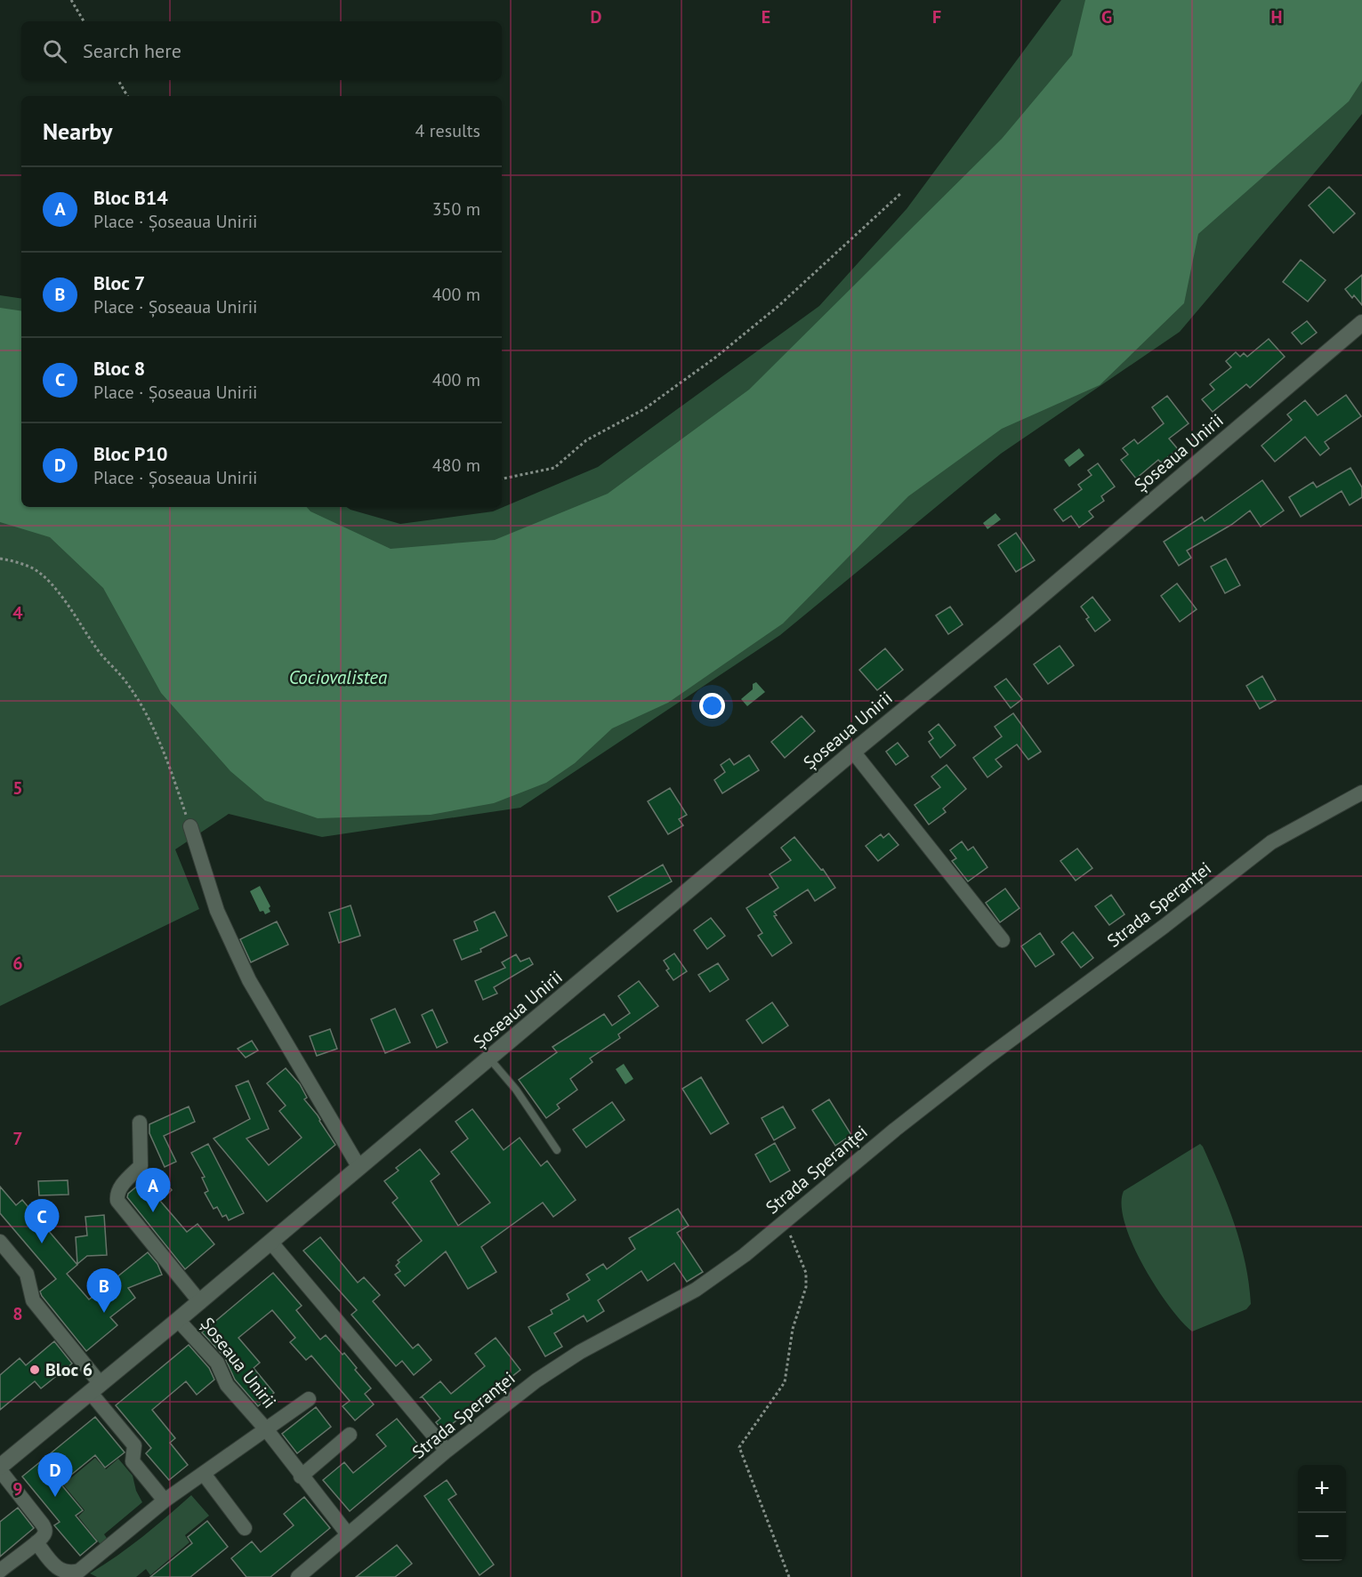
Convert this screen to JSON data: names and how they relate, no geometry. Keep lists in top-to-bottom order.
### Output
{
  "streets": {
    "main road": ["Șoseaua Unirii"],
    "street": ["Strada Speranței"]
  },
  "crossings": [
    ["Șoseaua Unirii", "Strada Speranței"]
  ],
  "water": ["Cociovalistea"],
  "places": ["Bloc 6"],
  "page": {
    "search": "Search here",
    "heading": ["Nearby", "4 results"],
    "list": [
      {
        "mark": "A",
        "name": "Bloc B14",
        "note": "Place · Șoseaua Unirii",
        "value": "350 m"
      },
      {
        "mark": "B",
        "name": "Bloc 7",
        "note": "Place · Șoseaua Unirii",
        "value": "400 m"
      },
      {
        "mark": "C",
        "name": "Bloc 8",
        "note": "Place · Șoseaua Unirii",
        "value": "400 m"
      },
      {
        "mark": "D",
        "name": "Bloc P10",
        "note": "Place · Șoseaua Unirii",
        "value": "480 m"
      }
    ],
    "pins": [
      "A",
      "C",
      "B",
      "D"
    ],
    "map_buttons": ["+", "−"]
  },
  "grid": {
    "columns": [
      "D",
      "E",
      "F",
      "G",
      "H"
    ],
    "rows": [
      "4",
      "5",
      "6",
      "7",
      "8",
      "9"
    ]
  }
}
